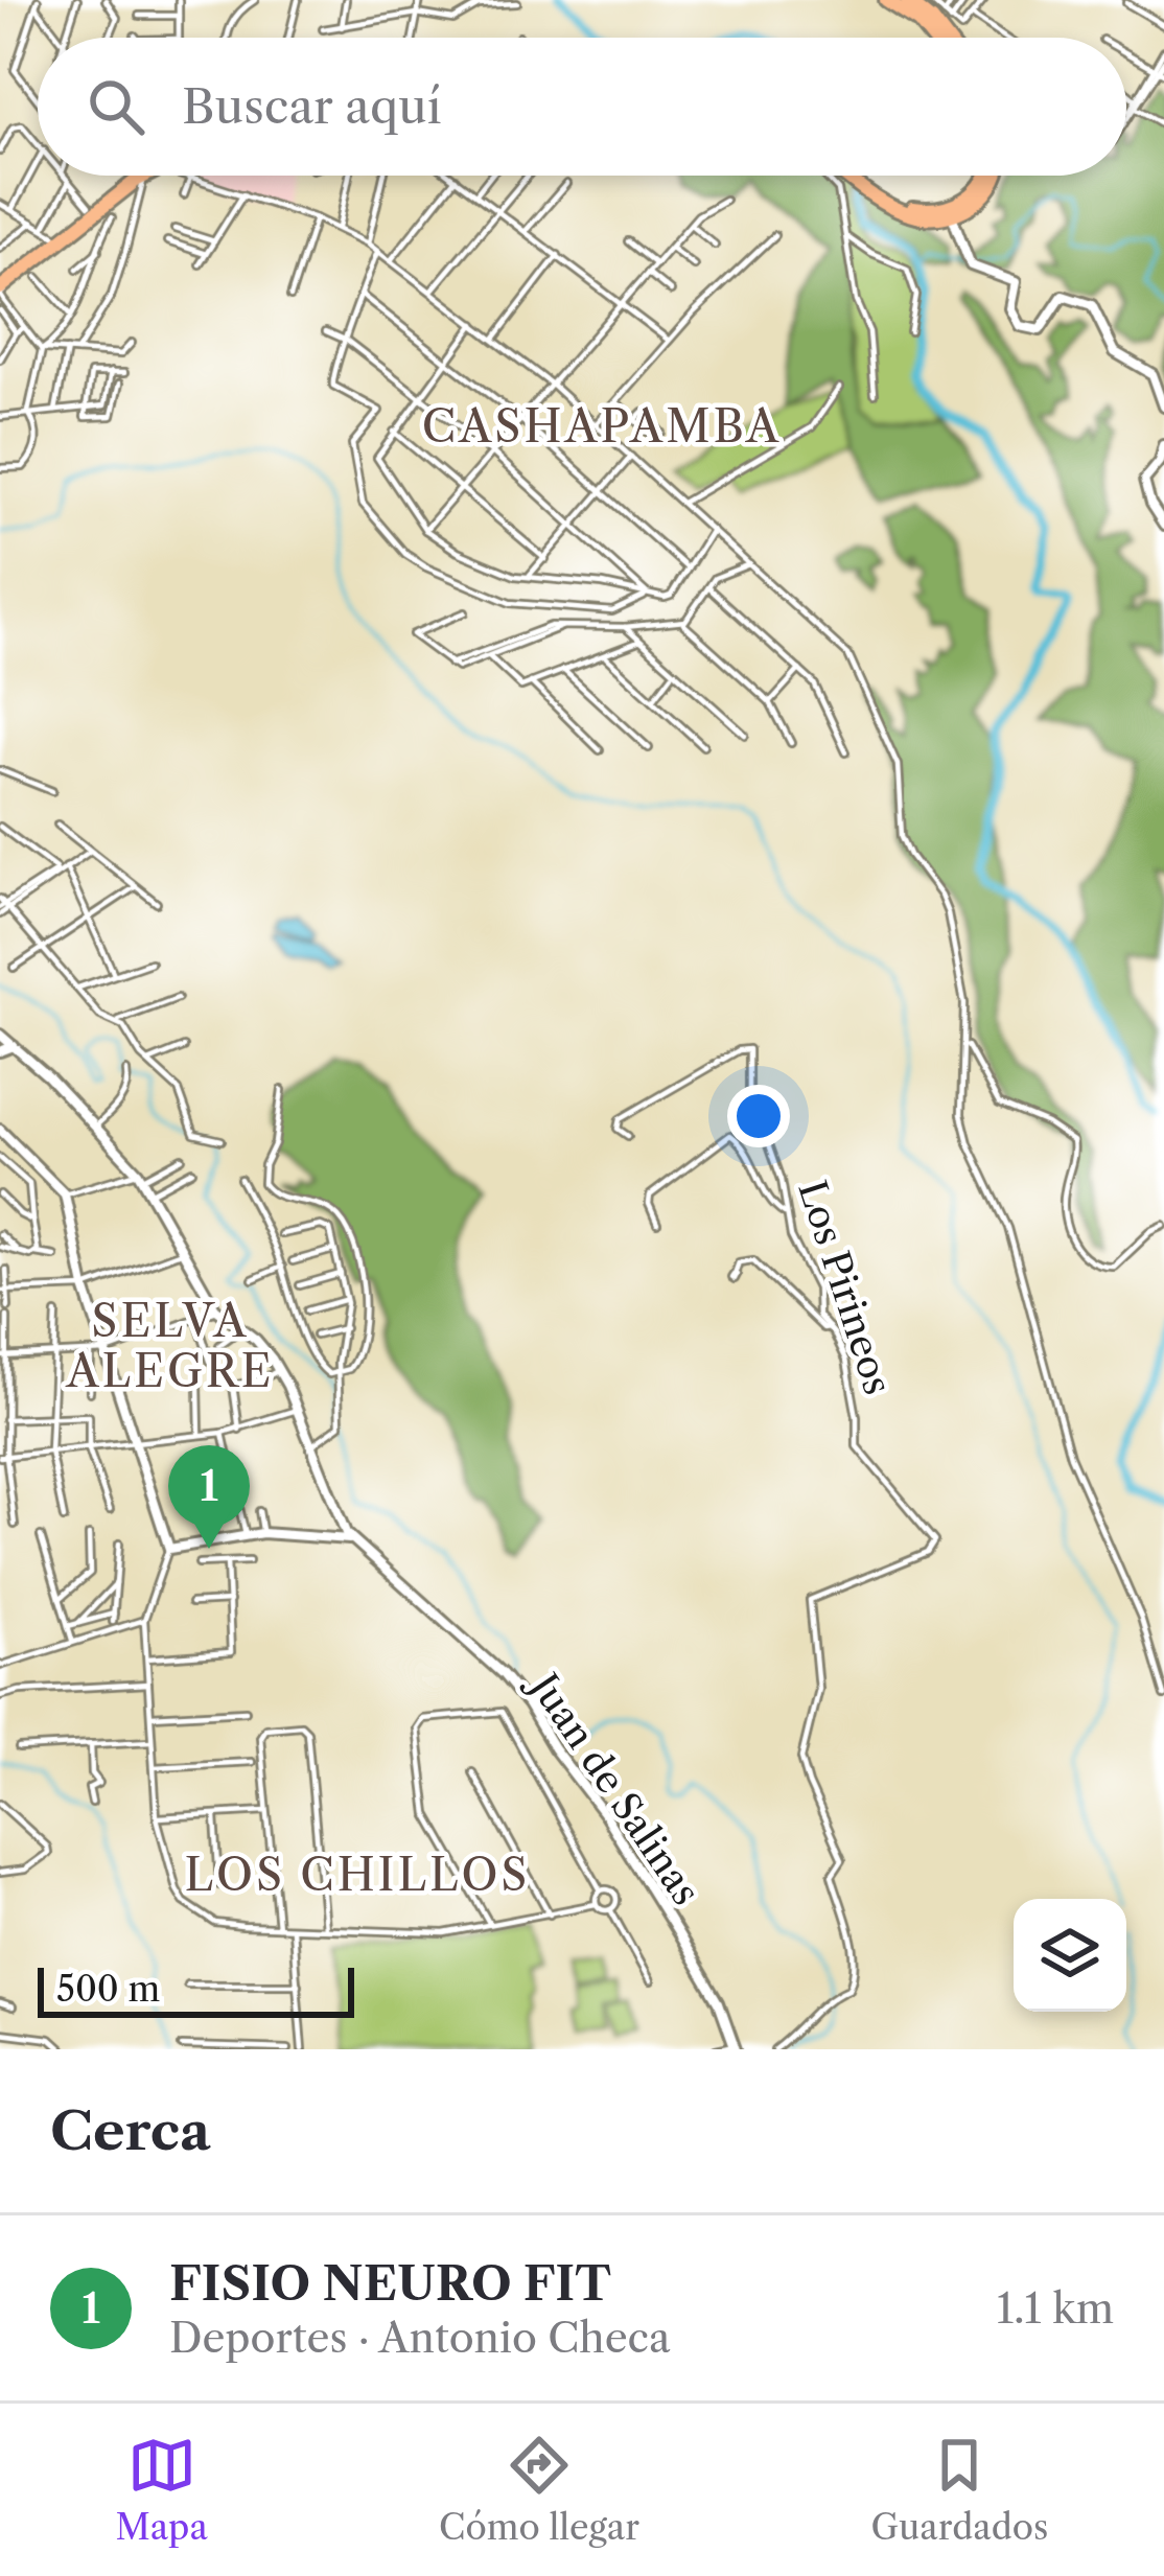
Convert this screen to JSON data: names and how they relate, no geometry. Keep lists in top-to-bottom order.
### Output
{
  "streets": {
    "street": ["Los Pirineos", "Juan de Salinas"]
  },
  "districts": ["CASHAPAMBA", "SELVA ALEGRE", "LOS CHILLOS"],
  "scale_bar": "500 m",
  "page": {
    "search": "Buscar aquí",
    "pins": "1",
    "scale": "500 m",
    "heading": "Cerca",
    "list": [
      {
        "mark": "1",
        "name": "FISIO NEURO FIT",
        "note": "Deportes · Antonio Checa",
        "value": "1.1 km"
      }
    ],
    "nav": ["Mapa", "Cómo llegar", "Guardados"]
  }
}
